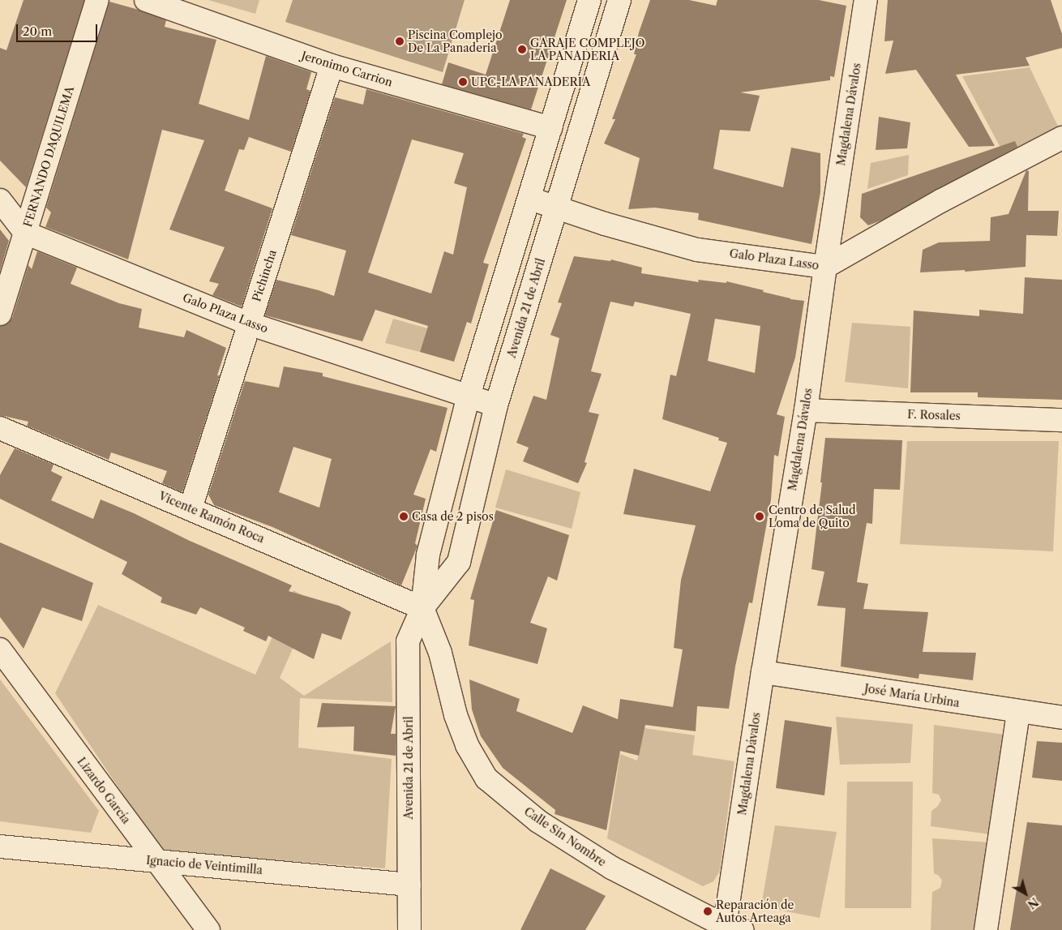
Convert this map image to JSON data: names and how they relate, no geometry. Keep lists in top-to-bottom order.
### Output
{
  "streets": {
    "street": [
      "Jeronimo Carrion",
      "Magdalena Dávalos",
      "FERNANDO DAQUILEMA",
      "Galo Plaza Lasso",
      "Pichincha",
      "Avenida 21 de Abril",
      "F. Rosales",
      "Vicente Ramón Roca",
      "José María Urbina",
      "Lizardo García",
      "Calle Sin Nombre",
      "Ignacio de Veintimilla"
    ]
  },
  "crossings": [
    ["Jeronimo Carrion", "Pichincha"],
    ["Jeronimo Carrion", "Avenida 21 de Abril"],
    ["Magdalena Dávalos", "Galo Plaza Lasso"],
    ["Magdalena Dávalos", "F. Rosales"],
    ["Magdalena Dávalos", "José María Urbina"],
    ["Magdalena Dávalos", "Calle Sin Nombre"],
    ["FERNANDO DAQUILEMA", "Galo Plaza Lasso"],
    ["Galo Plaza Lasso", "Pichincha"],
    ["Galo Plaza Lasso", "Avenida 21 de Abril"],
    ["Pichincha", "Vicente Ramón Roca"],
    ["Avenida 21 de Abril", "Vicente Ramón Roca"],
    ["Avenida 21 de Abril", "Calle Sin Nombre"],
    ["Avenida 21 de Abril", "Ignacio de Veintimilla"],
    ["Vicente Ramón Roca", "Calle Sin Nombre"],
    ["Lizardo García", "Ignacio de Veintimilla"]
  ],
  "places": [
    "Piscina Complejo De La Panaderia",
    "GARAJE COMPLEJO LA PANADERIA",
    "UPC-LA PANADERIA",
    "Casa de 2 pisos",
    "Centro de Salud Loma de Quito",
    "Reparación de Autos Arteaga"
  ],
  "scale_bar": "20 m",
  "north": "bottom right"
}
